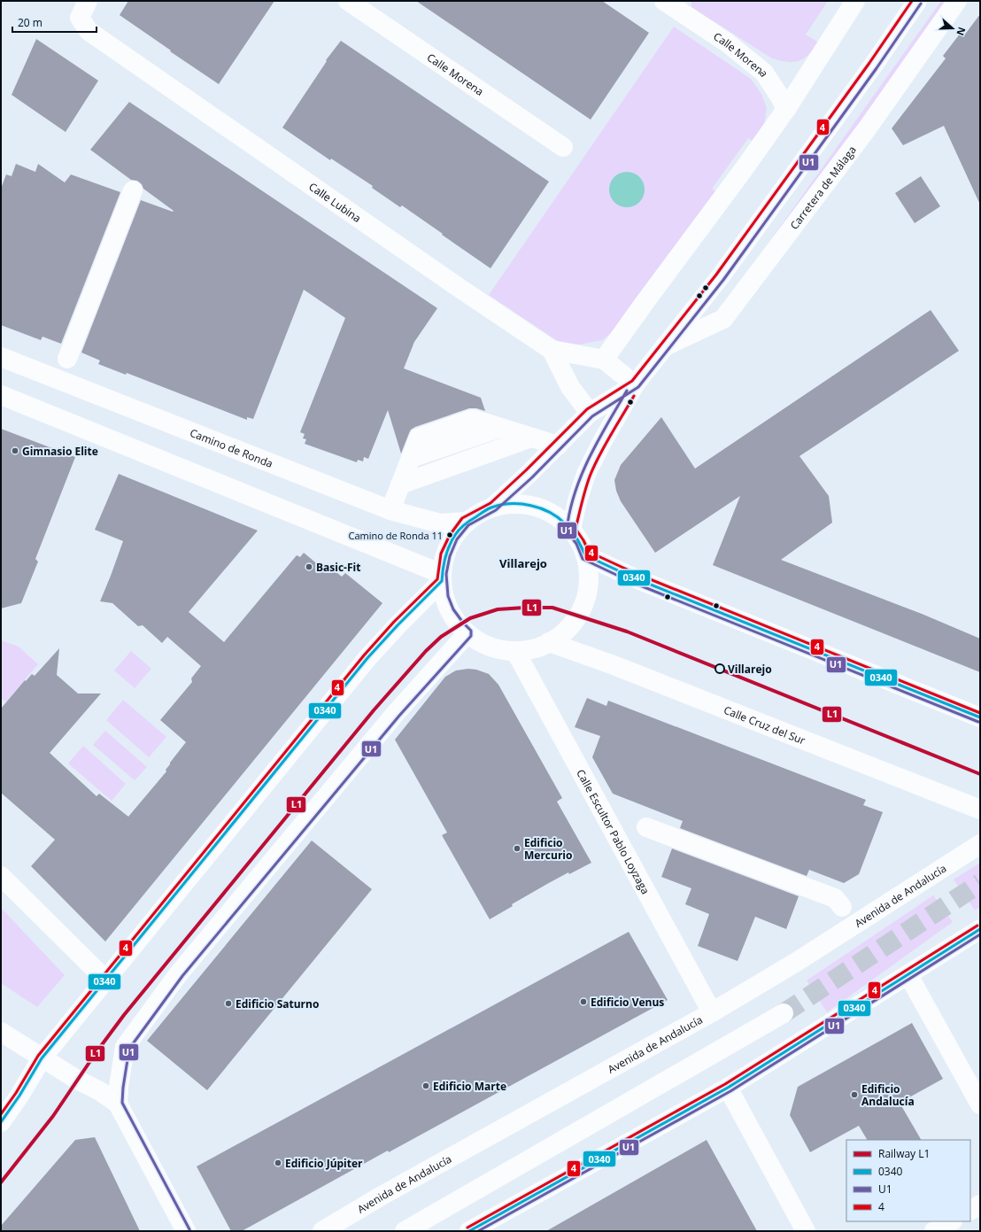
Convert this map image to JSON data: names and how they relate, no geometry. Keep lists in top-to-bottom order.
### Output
{
  "streets": {
    "main road": [
      "Calle Morena",
      "Carretera de Málaga",
      "Calle Lubina",
      "Camino de Ronda",
      "Calle Cruz del Sur",
      "Calle Escultor Pablo Loyzaga",
      "Avenida de Andalucía"
    ]
  },
  "crossings": [
    ["Calle Escultor Pablo Loyzaga", "Avenida de Andalucía"]
  ],
  "districts": ["Villarejo"],
  "places": [
    "Gimnasio Elite",
    "Camino de Ronda 11",
    "Basic-Fit",
    "Villarejo",
    "Edificio Mercurio",
    "Edificio Venus",
    "Edificio Saturno",
    "Edificio Marte",
    "Edificio Andalucía",
    "Edificio Júpiter"
  ],
  "lines": [
    "transit line 4",
    "transit line U1",
    "transit line 0340",
    "rail line L1"
  ],
  "legend": [
    "Railway L1",
    "0340",
    "U1",
    "4"
  ],
  "scale_bar": "20 m",
  "north": "right"
}
